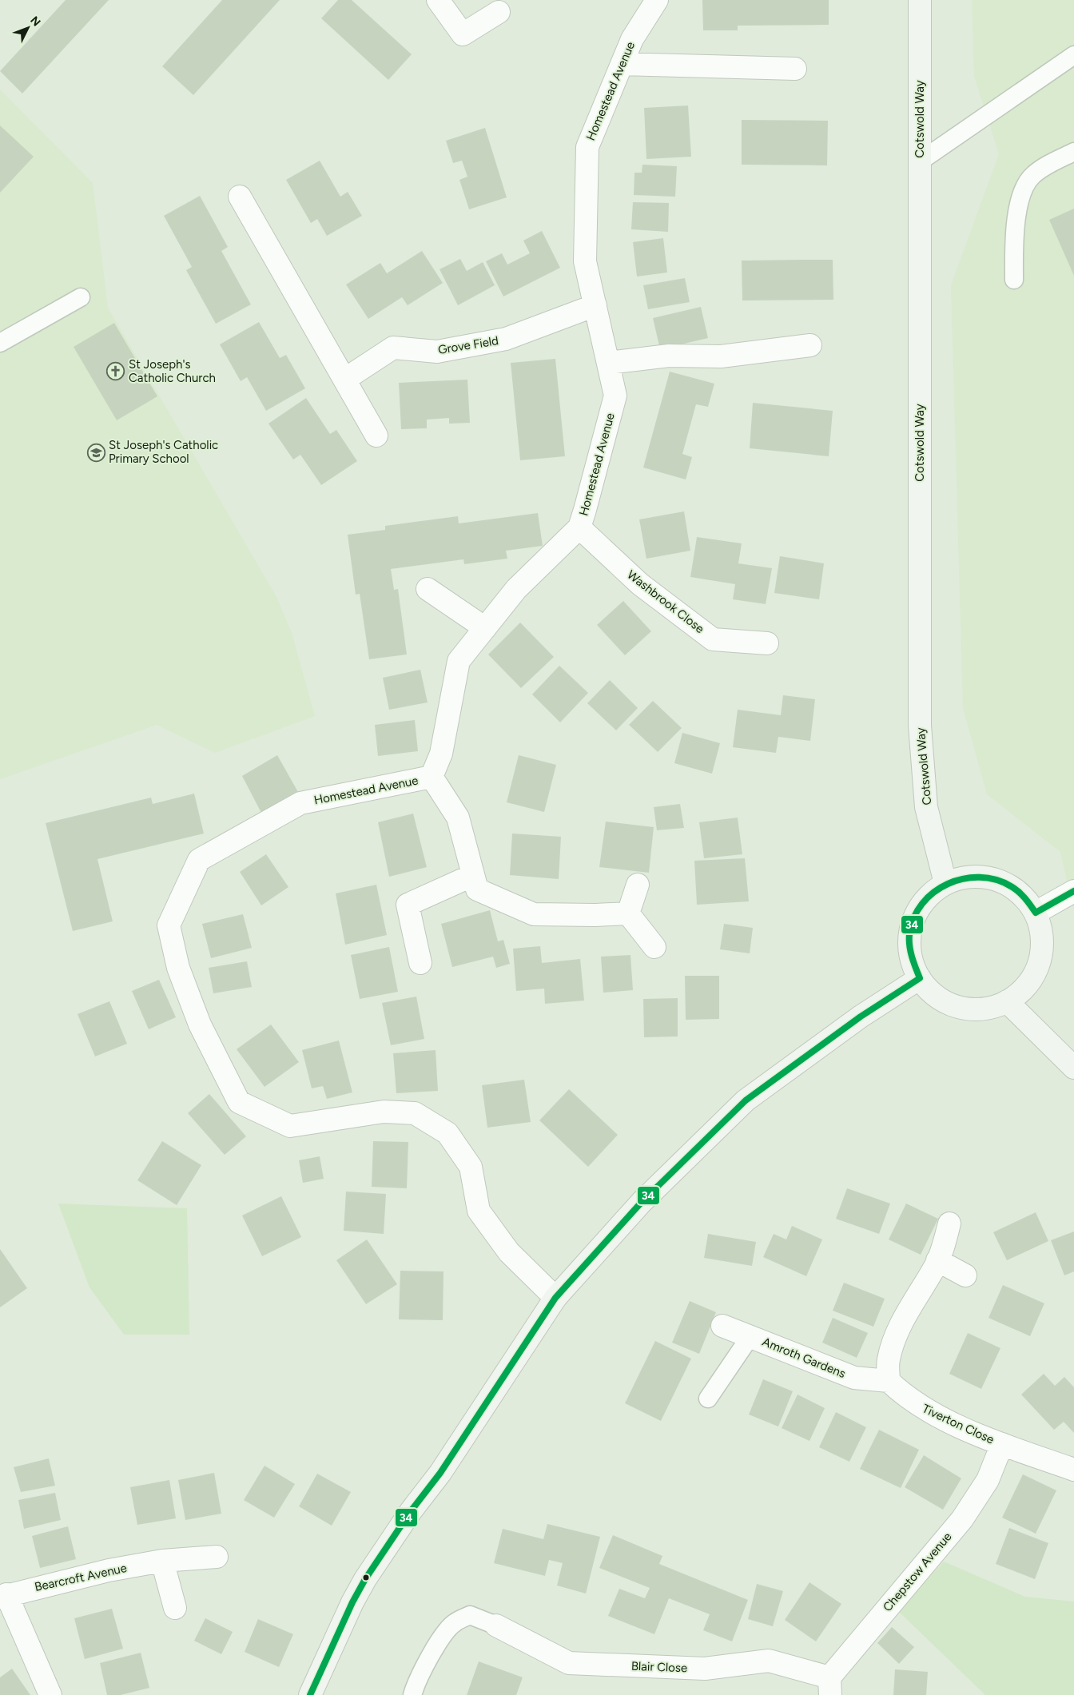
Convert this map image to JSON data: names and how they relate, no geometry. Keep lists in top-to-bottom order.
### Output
{
  "streets": {
    "main road": ["Cotswold Way"],
    "street": [
      "Homestead Avenue",
      "Grove Field",
      "Washbrook Close",
      "Amroth Gardens",
      "Tiverton Close",
      "Chepstow Avenue",
      "Bearcroft Avenue",
      "Blair Close"
    ]
  },
  "crossings": [
    ["Homestead Avenue", "Grove Field"],
    ["Homestead Avenue", "Washbrook Close"],
    ["Amroth Gardens", "Tiverton Close"],
    ["Tiverton Close", "Chepstow Avenue"],
    ["Chepstow Avenue", "Blair Close"]
  ],
  "places": {
    "church": ["St Joseph's Catholic Church"],
    "school or university": ["St Joseph's Catholic Primary School"]
  },
  "lines": ["transit line 34"],
  "north": "top right"
}
